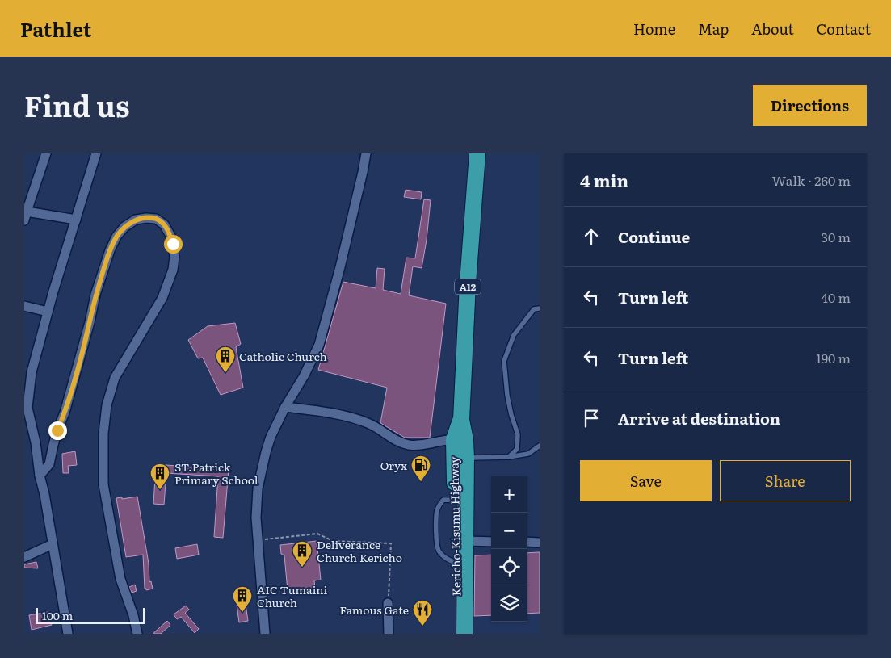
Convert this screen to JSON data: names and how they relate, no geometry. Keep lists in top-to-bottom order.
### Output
{
  "streets": {
    "highway": ["A12", "Kericho-Kisumu Highway"]
  },
  "places": {
    "building": [
      "Catholic Church",
      "ST.Patrick Primary School",
      "Deliverance Church Kericho",
      "AIC Tumaini Church"
    ],
    "fuel station": ["Oryx"],
    "restaurant": ["Famous Gate"]
  },
  "scale_bar": "100 m",
  "page": {
    "header": "Pathlet",
    "nav": [
      "Home",
      "Map",
      "About",
      "Contact"
    ],
    "title": "Find us",
    "buttons": [
      "Directions",
      ["Save", "Share"]
    ],
    "heading": ["4 min", "Walk · 260 m"],
    "list": [
      ["Continue", "30 m"],
      ["Turn left", "40 m"],
      ["Turn left", "190 m"],
      "Arrive at destination"
    ],
    "map_buttons": ["+", "−"],
    "scale": "100 m"
  }
}
